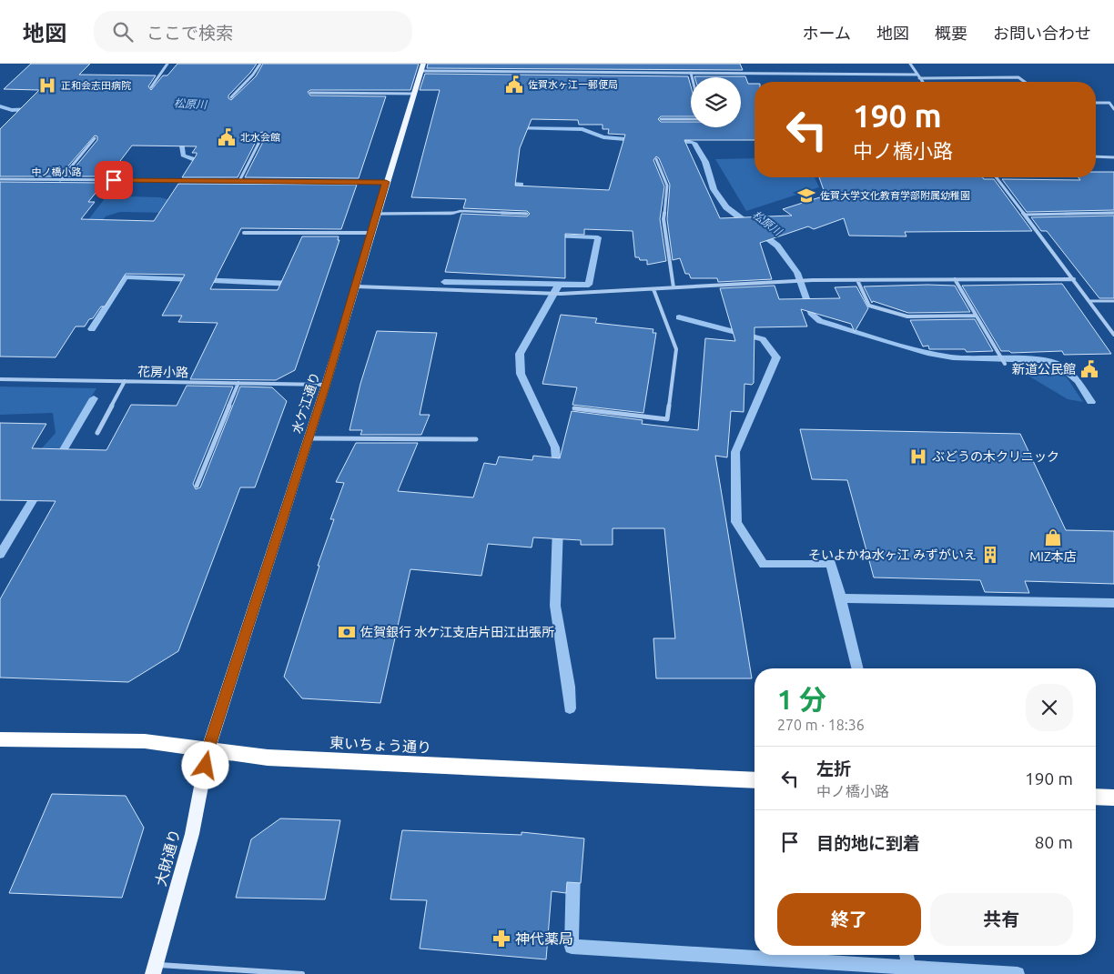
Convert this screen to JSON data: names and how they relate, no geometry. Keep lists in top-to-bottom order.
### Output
{
  "streets": {
    "highway": ["東いちょう通り"],
    "main road": ["水ケ江通り", "大財通り"],
    "street": ["中ノ橋小路", "花房小路"]
  },
  "crossings": [
    ["中ノ橋小路", "水ケ江通り"],
    ["花房小路", "水ケ江通り"],
    ["水ケ江通り", "東いちょう通り"],
    ["水ケ江通り", "大財通り"],
    ["東いちょう通り", "大財通り"]
  ],
  "water": ["松原川"],
  "places": {
    "public building": ["佐賀水ヶ江一郵便局", "北水会館", "新道公民館"],
    "hospital": ["正和会志田病院", "ぶどうの木クリニック"],
    "school or university": ["佐賀大学文化教育学部附属幼稚園"],
    "shop": ["MIZ本店"],
    "building": ["そいよかね水ヶ江 みずがいえ"],
    "bank": ["佐賀銀行 水ケ江支店片田江出張所"],
    "pharmacy": ["神代薬局"]
  },
  "page": {
    "header": "地図",
    "search": "ここで検索",
    "nav": [
      "ホーム",
      "地図",
      "概要",
      "お問い合わせ"
    ],
    "turn": ["190 m", "中ノ橋小路"],
    "heading": ["1 分", "270 m · 18:36"],
    "list": [
      {
        "name": "左折",
        "note": "中ノ橋小路",
        "value": "190 m"
      },
      {
        "name": "目的地に到着",
        "value": "80 m"
      }
    ],
    "buttons": ["終了", "共有"]
  }
}
